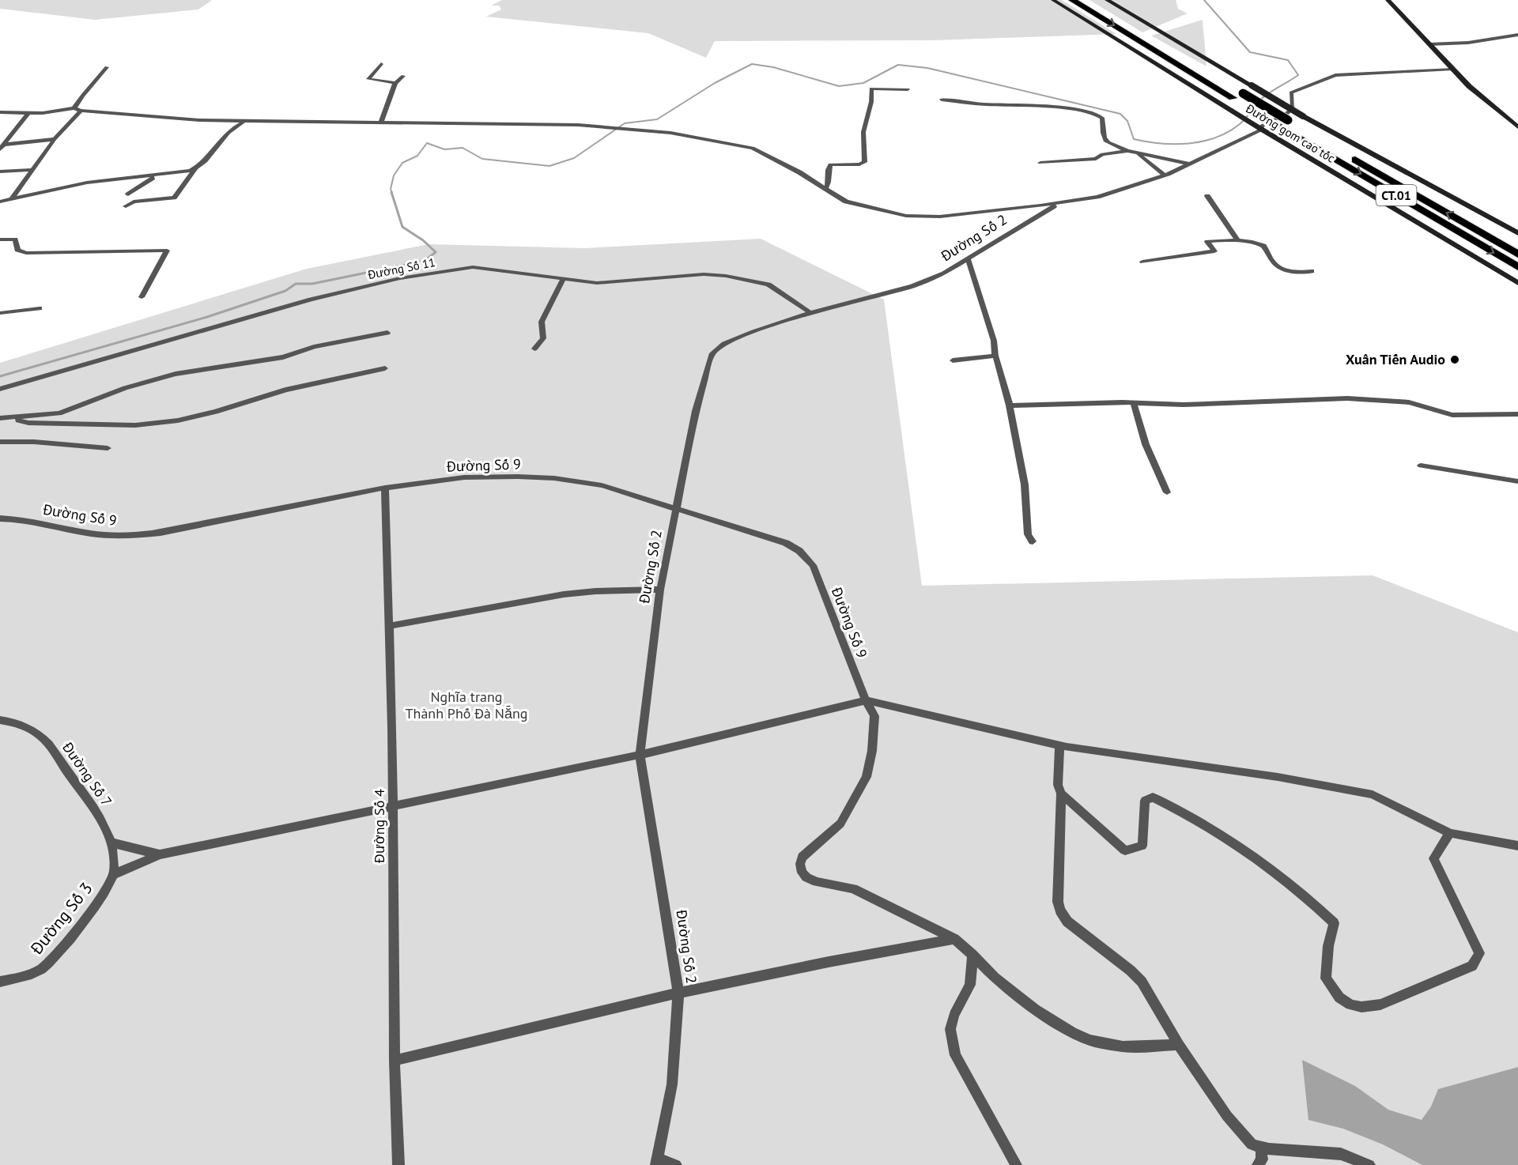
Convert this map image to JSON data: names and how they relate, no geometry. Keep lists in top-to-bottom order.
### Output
{
  "streets": {
    "highway": ["CT.01"],
    "main road": ["Đường gom cao tốc"],
    "street": [
      "Đường Số 2",
      "Đường Số 11",
      "Đường Số 9",
      "Đường Số 7",
      "Đường Số 4",
      "Đường Số 3"
    ]
  },
  "crossings": [
    ["Đường Số 2", "Đường Số 11"],
    ["Đường Số 2", "Đường Số 9"],
    ["Đường Số 9", "Đường Số 4"],
    ["Đường Số 7", "Đường Số 3"]
  ],
  "parks": ["Nghĩa trang Thành Phố Đà Nẵng"],
  "places": ["Xuân Tiến Audio"]
}
